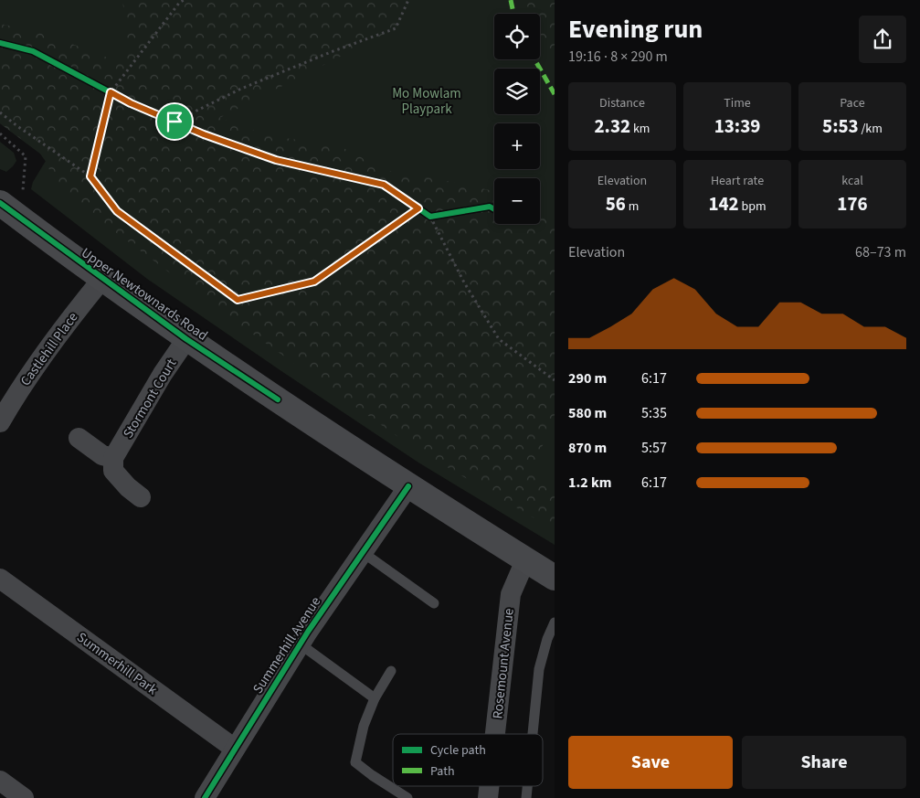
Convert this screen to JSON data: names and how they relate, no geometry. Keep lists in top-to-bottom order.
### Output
{
  "streets": {
    "highway": ["Upper Newtownards Road"],
    "street": [
      "Castlehill Place",
      "Stormont Court",
      "Summerhill Avenue",
      "Summerhill Park",
      "Rosemount Avenue"
    ]
  },
  "crossings": [
    ["Upper Newtownards Road", "Castlehill Place"],
    ["Upper Newtownards Road", "Stormont Court"],
    ["Upper Newtownards Road", "Summerhill Avenue"],
    ["Upper Newtownards Road", "Rosemount Avenue"],
    ["Summerhill Avenue", "Summerhill Park"]
  ],
  "parks": ["Mo Mowlam Playpark"],
  "legend": ["Cycle path", "Path"],
  "page": {
    "heading": ["Evening run", "19:16 · 8 × 290 m"],
    "map_buttons": ["+", "−"],
    "stats": [
      ["Distance", "2.32 km"],
      ["Time", "13:39"],
      ["Pace", "5:53 /km"],
      ["Elevation", "56 m"],
      ["Heart rate", "142 bpm"],
      ["kcal", "176"]
    ],
    "chart": ["Elevation", "68–73 m"],
    "list": [
      {
        "name": "290 m",
        "note": "6:17"
      },
      {
        "name": "580 m",
        "note": "5:35"
      },
      {
        "name": "870 m",
        "note": "5:57"
      },
      {
        "name": "1.2 km",
        "note": "6:17"
      }
    ],
    "buttons": ["Save", "Share"]
  }
}
